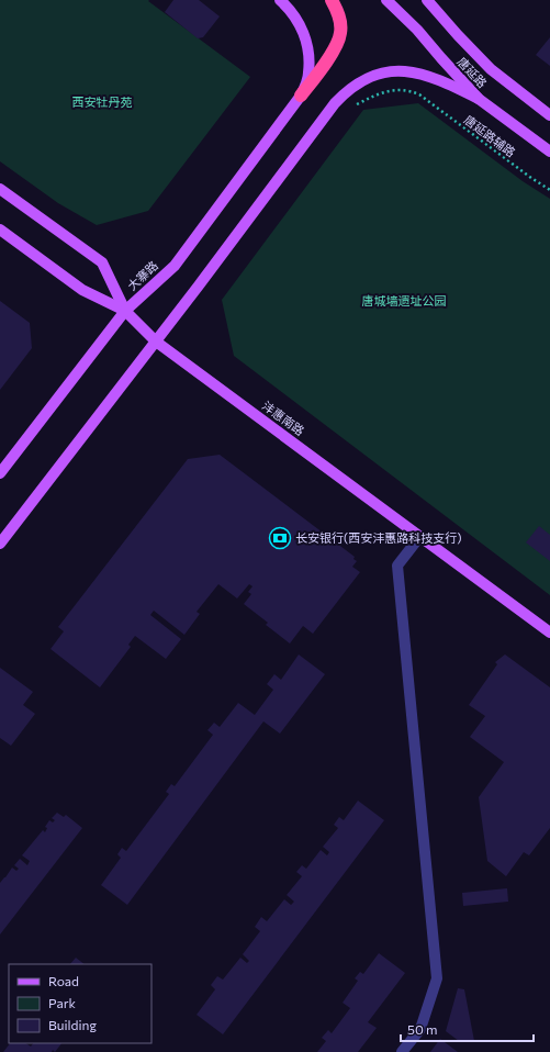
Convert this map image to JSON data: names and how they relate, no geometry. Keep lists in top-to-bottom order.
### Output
{
  "streets": {
    "main road": ["唐延路", "大寨路", "沣惠南路"],
    "path": ["唐延路辅路"]
  },
  "crossings": [
    ["大寨路", "沣惠南路"]
  ],
  "parks": ["西安牡丹苑", "唐城墙遗址公园"],
  "places": {
    "bank": ["长安银行(西安沣惠路科技支行)"]
  },
  "legend": ["Road", "Park", "Building"],
  "scale_bar": "50 m"
}
